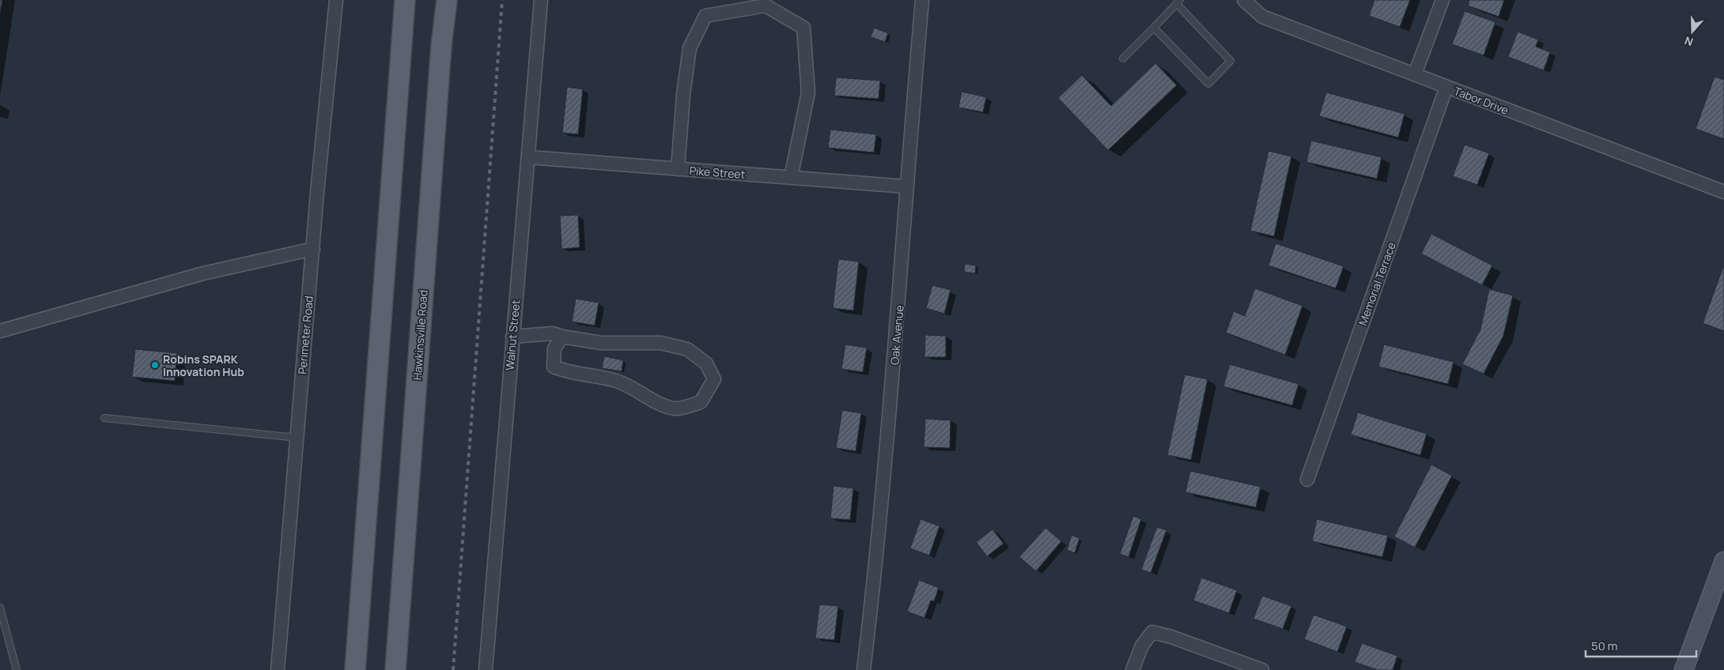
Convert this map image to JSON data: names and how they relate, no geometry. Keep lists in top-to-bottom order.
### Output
{
  "streets": {
    "main road": ["Hawkinsville Road"],
    "street": [
      "Tabor Drive",
      "Pike Street",
      "Memorial Terrace",
      "Perimeter Road",
      "Walnut Street",
      "Oak Avenue"
    ]
  },
  "crossings": [
    ["Tabor Drive", "Memorial Terrace"],
    ["Pike Street", "Walnut Street"],
    ["Pike Street", "Oak Avenue"]
  ],
  "places": ["Robins SPARK Innovation Hub"],
  "scale_bar": "50 m",
  "north": "bottom"
}
